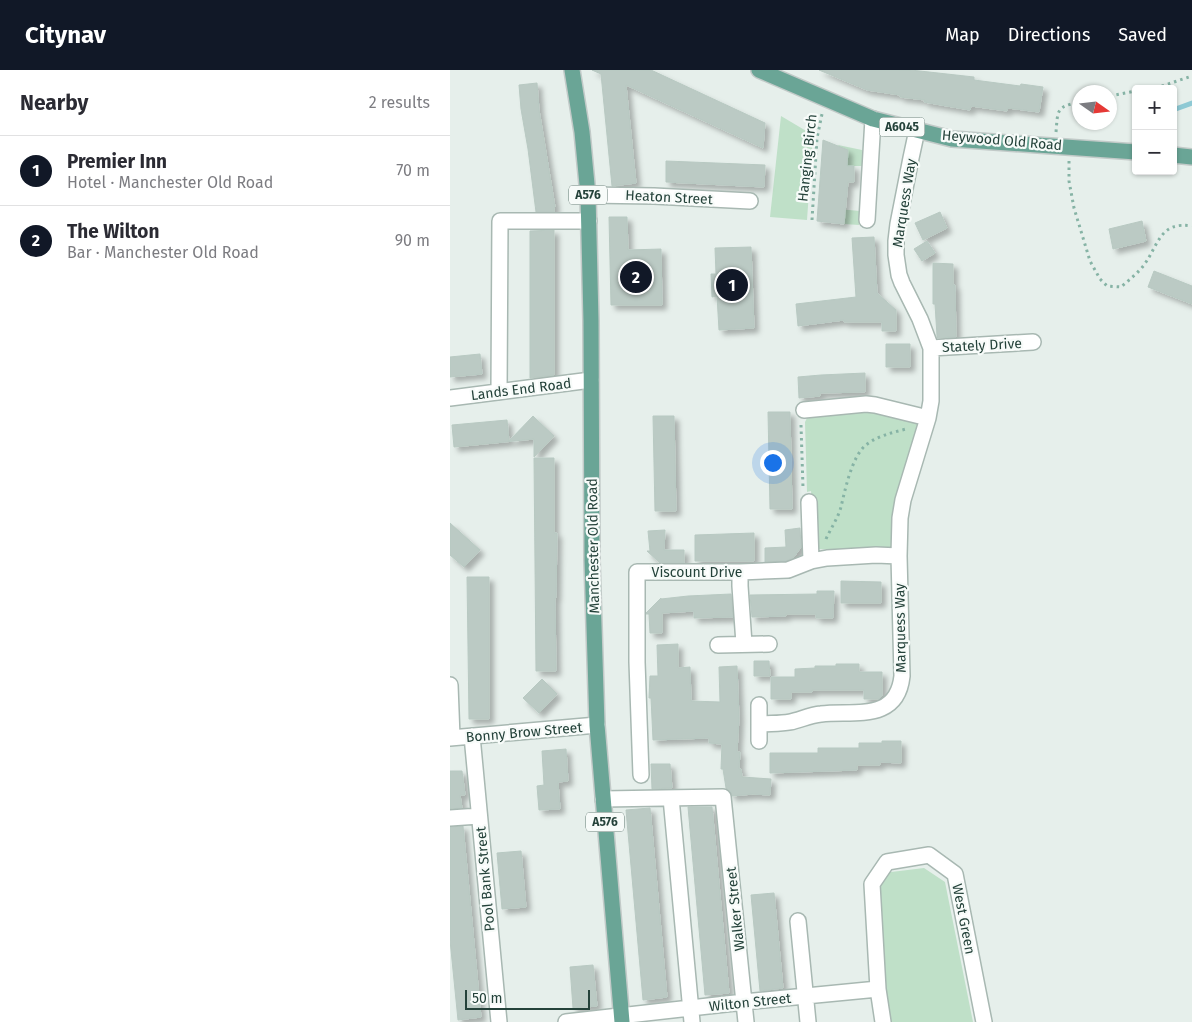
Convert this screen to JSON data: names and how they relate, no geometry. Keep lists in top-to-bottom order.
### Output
{
  "streets": {
    "main road": [
      "A6045",
      "Heywood Old Road",
      "A576",
      "Manchester Old Road"
    ],
    "street": [
      "Heaton Street",
      "Marquess Way",
      "Stately Drive",
      "Lands End Road",
      "Viscount Drive",
      "Bonny Brow Street",
      "Pool Bank Street",
      "Walker Street",
      "West Green",
      "Wilton Street"
    ],
    "path": ["Hanging Birch"]
  },
  "crossings": [
    ["Heywood Old Road", "Hanging Birch"],
    ["Heywood Old Road", "Marquess Way"],
    ["Heaton Street", "Manchester Old Road"],
    ["Marquess Way", "Stately Drive"],
    ["Marquess Way", "Viscount Drive"],
    ["Lands End Road", "Manchester Old Road"],
    ["Manchester Old Road", "Bonny Brow Street"],
    ["Manchester Old Road", "Wilton Street"],
    ["Bonny Brow Street", "Pool Bank Street"],
    ["Walker Street", "Wilton Street"],
    ["West Green", "Wilton Street"]
  ],
  "scale_bar": "50 m",
  "north": "right",
  "page": {
    "header": "Citynav",
    "nav": ["Map", "Directions", "Saved"],
    "heading": ["Nearby", "2 results"],
    "map_buttons": ["+", "−"],
    "list": [
      {
        "mark": "1",
        "name": "Premier Inn",
        "note": "Hotel · Manchester Old Road",
        "value": "70 m"
      },
      {
        "mark": "2",
        "name": "The Wilton",
        "note": "Bar · Manchester Old Road",
        "value": "90 m"
      }
    ],
    "pins": ["2", "1"],
    "scale": "50 m"
  }
}
